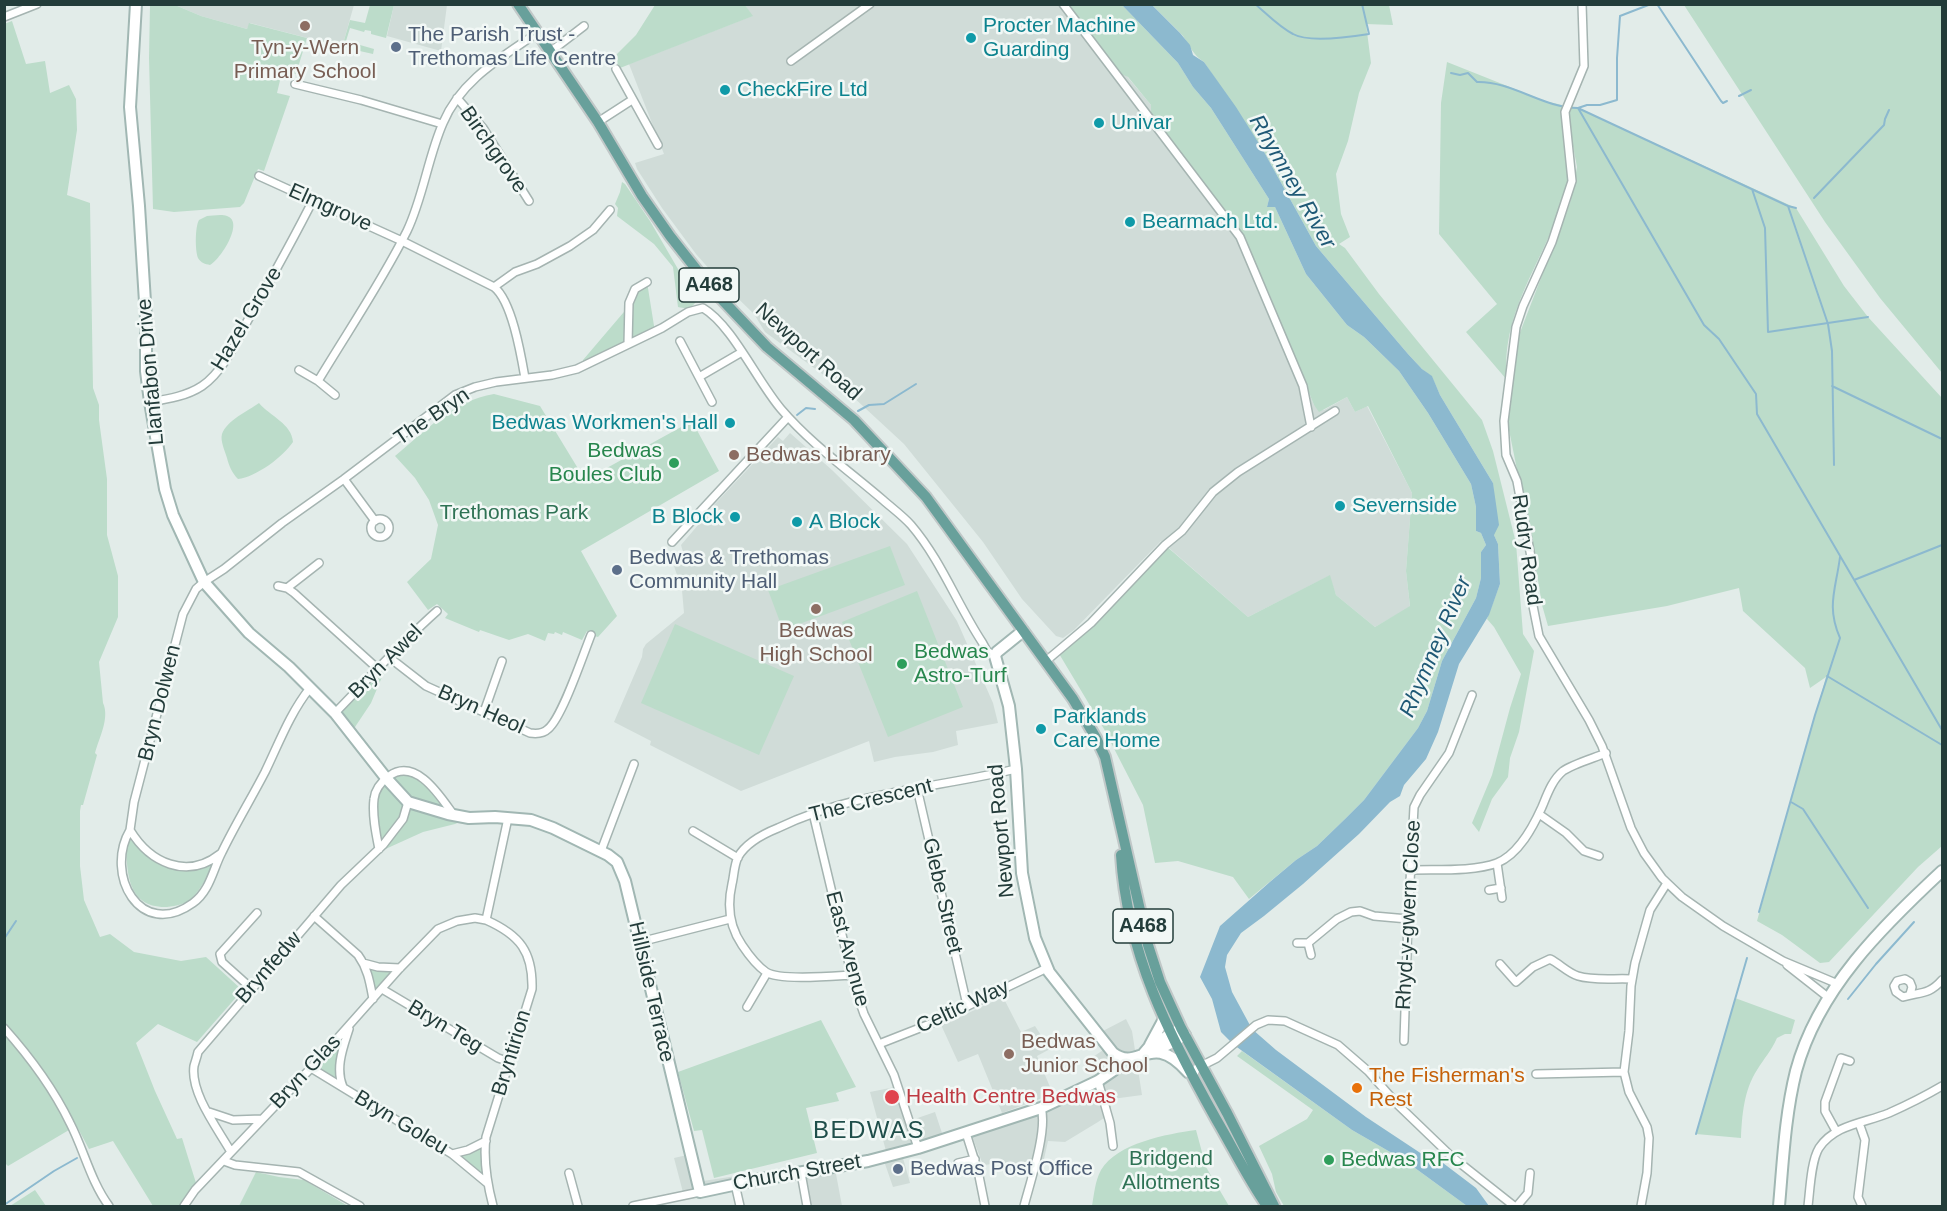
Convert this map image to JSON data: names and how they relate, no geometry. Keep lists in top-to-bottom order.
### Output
{
  "streets": {
    "main road": ["A468", "Newport Road"],
    "street": [
      "Birchgrove",
      "Elmgrove",
      "Hazel Grove",
      "Llanfabon Drive",
      "The Bryn",
      "Rudry Road",
      "Bryn Awel",
      "Bryn Dolwen",
      "Bryn Heol",
      "The Crescent",
      "Glebe Street",
      "Rhyd-y-gwern Close",
      "East Avenue",
      "Brynfedw",
      "Hillside Terrace",
      "Celtic Way",
      "Bryn Teg",
      "Bryntirion",
      "Bryn Glas",
      "Bryn Goleu",
      "Church Street"
    ]
  },
  "crossings": [
    ["Elmgrove", "Hazel Grove"],
    ["Hazel Grove", "Llanfabon Drive"],
    ["Newport Road", "The Bryn"],
    ["Newport Road", "The Crescent"],
    ["Newport Road", "Celtic Way"],
    ["Newport Road", "Church Street"],
    ["Llanfabon Drive", "The Bryn"],
    ["Llanfabon Drive", "Bryn Awel"],
    ["Llanfabon Drive", "Bryn Dolwen"],
    ["The Bryn", "Bryn Dolwen"],
    ["Bryn Awel", "Bryn Heol"],
    ["The Crescent", "Glebe Street"],
    ["The Crescent", "East Avenue"],
    ["Glebe Street", "Celtic Way"],
    ["East Avenue", "Celtic Way"],
    ["East Avenue", "Church Street"],
    ["Brynfedw", "Bryn Glas"],
    ["Hillside Terrace", "Church Street"],
    ["Bryn Teg", "Bryntirion"],
    ["Bryn Teg", "Bryn Glas"],
    ["Bryntirion", "Bryn Glas"],
    ["Bryntirion", "Bryn Goleu"],
    ["Bryn Glas", "Bryn Goleu"]
  ],
  "districts": ["BEDWAS"],
  "water": ["Rhymney River"],
  "parks": ["Trethomas Park", "Bridgend Allotments"],
  "places": [
    "Tyn-y-Wern Primary School",
    "Procter Machine Guarding",
    "The Parish Trust - Trethomas Life Centre",
    "CheckFire Ltd",
    "Univar",
    "Bearmach Ltd.",
    "Bedwas Workmen's Hall",
    "Bedwas Library",
    "Bedwas Boules Club",
    "Severnside",
    "B Block",
    "A Block",
    "Bedwas & Trethomas Community Hall",
    "Bedwas High School",
    "Bedwas Astro-Turf",
    "Parklands Care Home",
    "Bedwas Junior School",
    "The Fisherman's Rest",
    "Health Centre Bedwas",
    "Bedwas RFC",
    "Bedwas Post Office"
  ]
}
